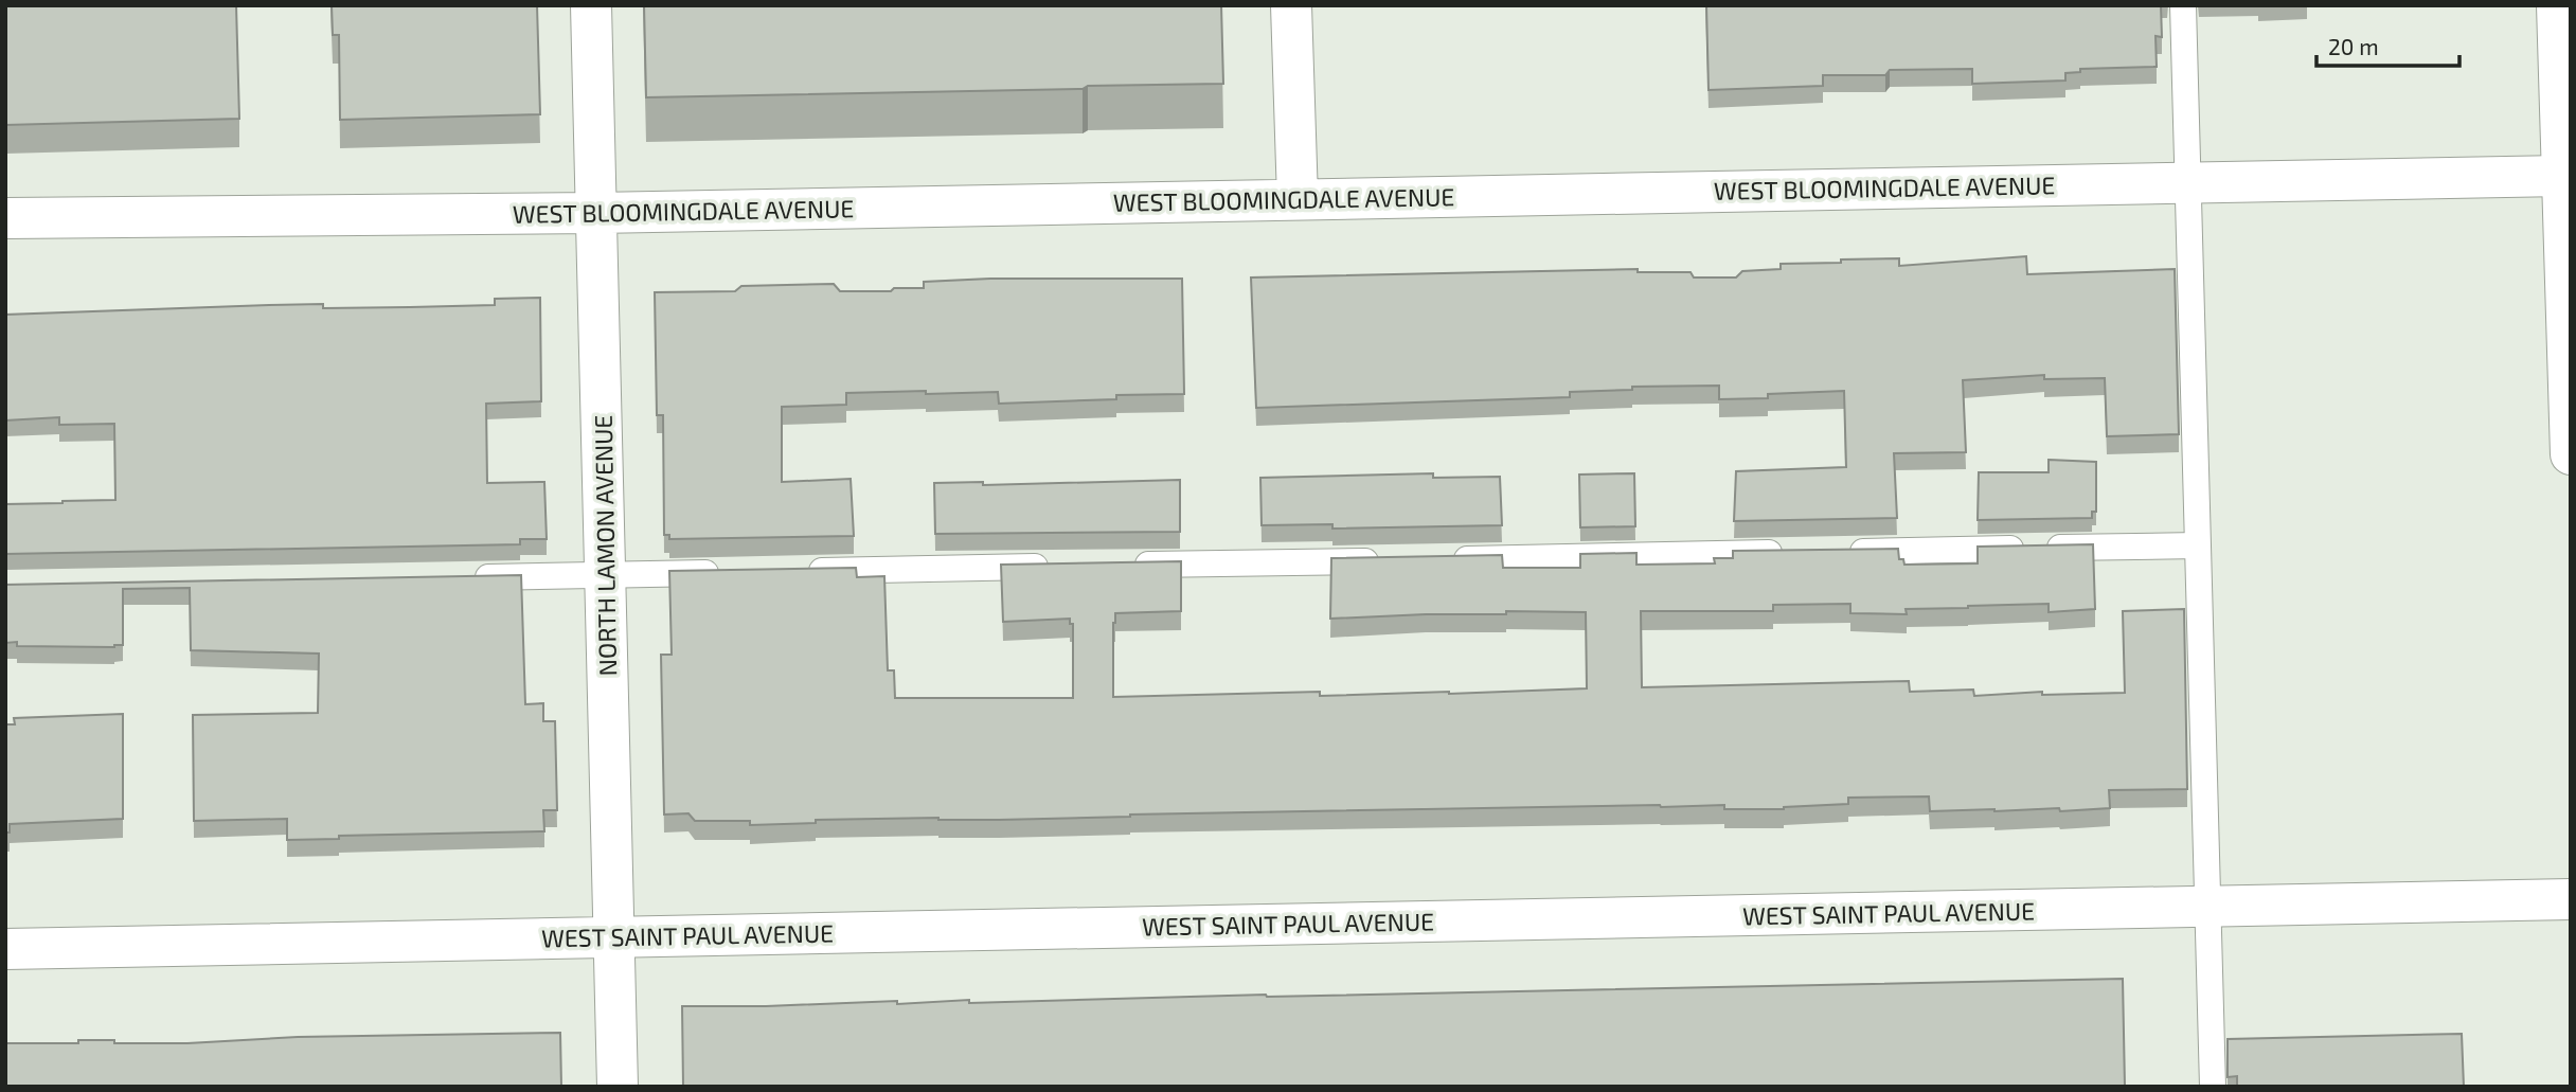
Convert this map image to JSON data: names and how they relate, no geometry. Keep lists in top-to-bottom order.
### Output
{
  "streets": {
    "street": ["WEST BLOOMINGDALE AVENUE", "NORTH LAMON AVENUE", "WEST SAINT PAUL AVENUE"]
  },
  "crossings": [
    ["WEST BLOOMINGDALE AVENUE", "NORTH LAMON AVENUE"],
    ["NORTH LAMON AVENUE", "WEST SAINT PAUL AVENUE"]
  ],
  "scale_bar": "20 m"
}
